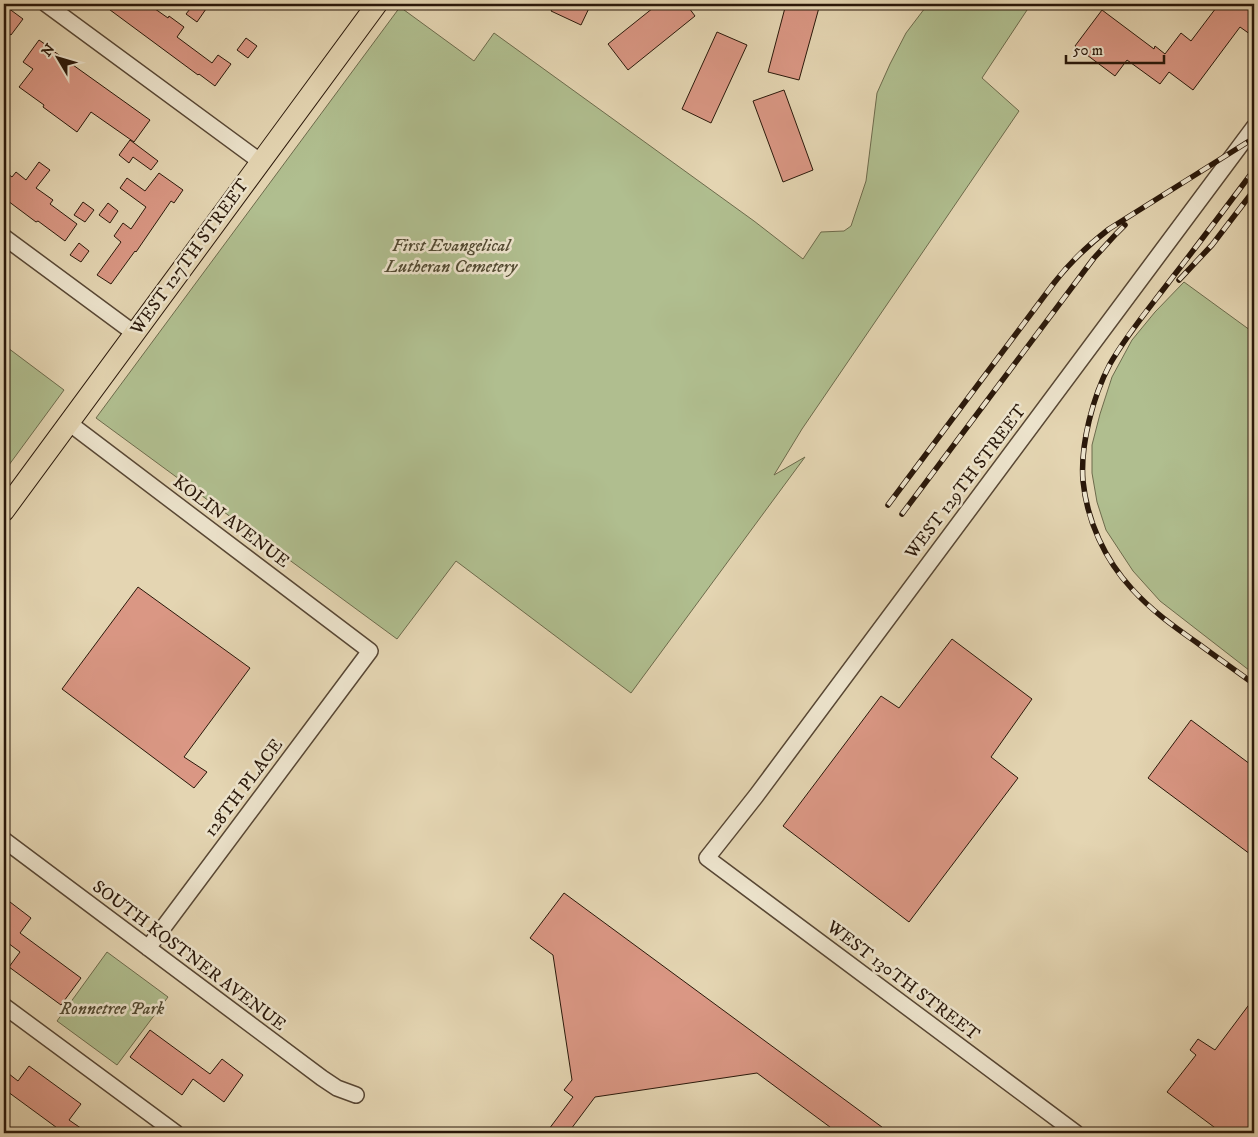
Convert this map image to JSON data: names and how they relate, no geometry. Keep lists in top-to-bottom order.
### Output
{
  "streets": {
    "main road": ["WEST 127TH STREET"],
    "street": [
      "WEST 129TH STREET",
      "KOLIN AVENUE",
      "128TH PLACE",
      "SOUTH KOSTNER AVENUE",
      "WEST 130TH STREET"
    ]
  },
  "crossings": [
    ["WEST 127TH STREET", "KOLIN AVENUE"],
    ["WEST 129TH STREET", "WEST 130TH STREET"],
    ["KOLIN AVENUE", "128TH PLACE"],
    ["128TH PLACE", "SOUTH KOSTNER AVENUE"]
  ],
  "parks": ["First Evangelical Lutheran Cemetery", "Ronnetree Park"],
  "scale_bar": "50 m",
  "north": "top left"
}
